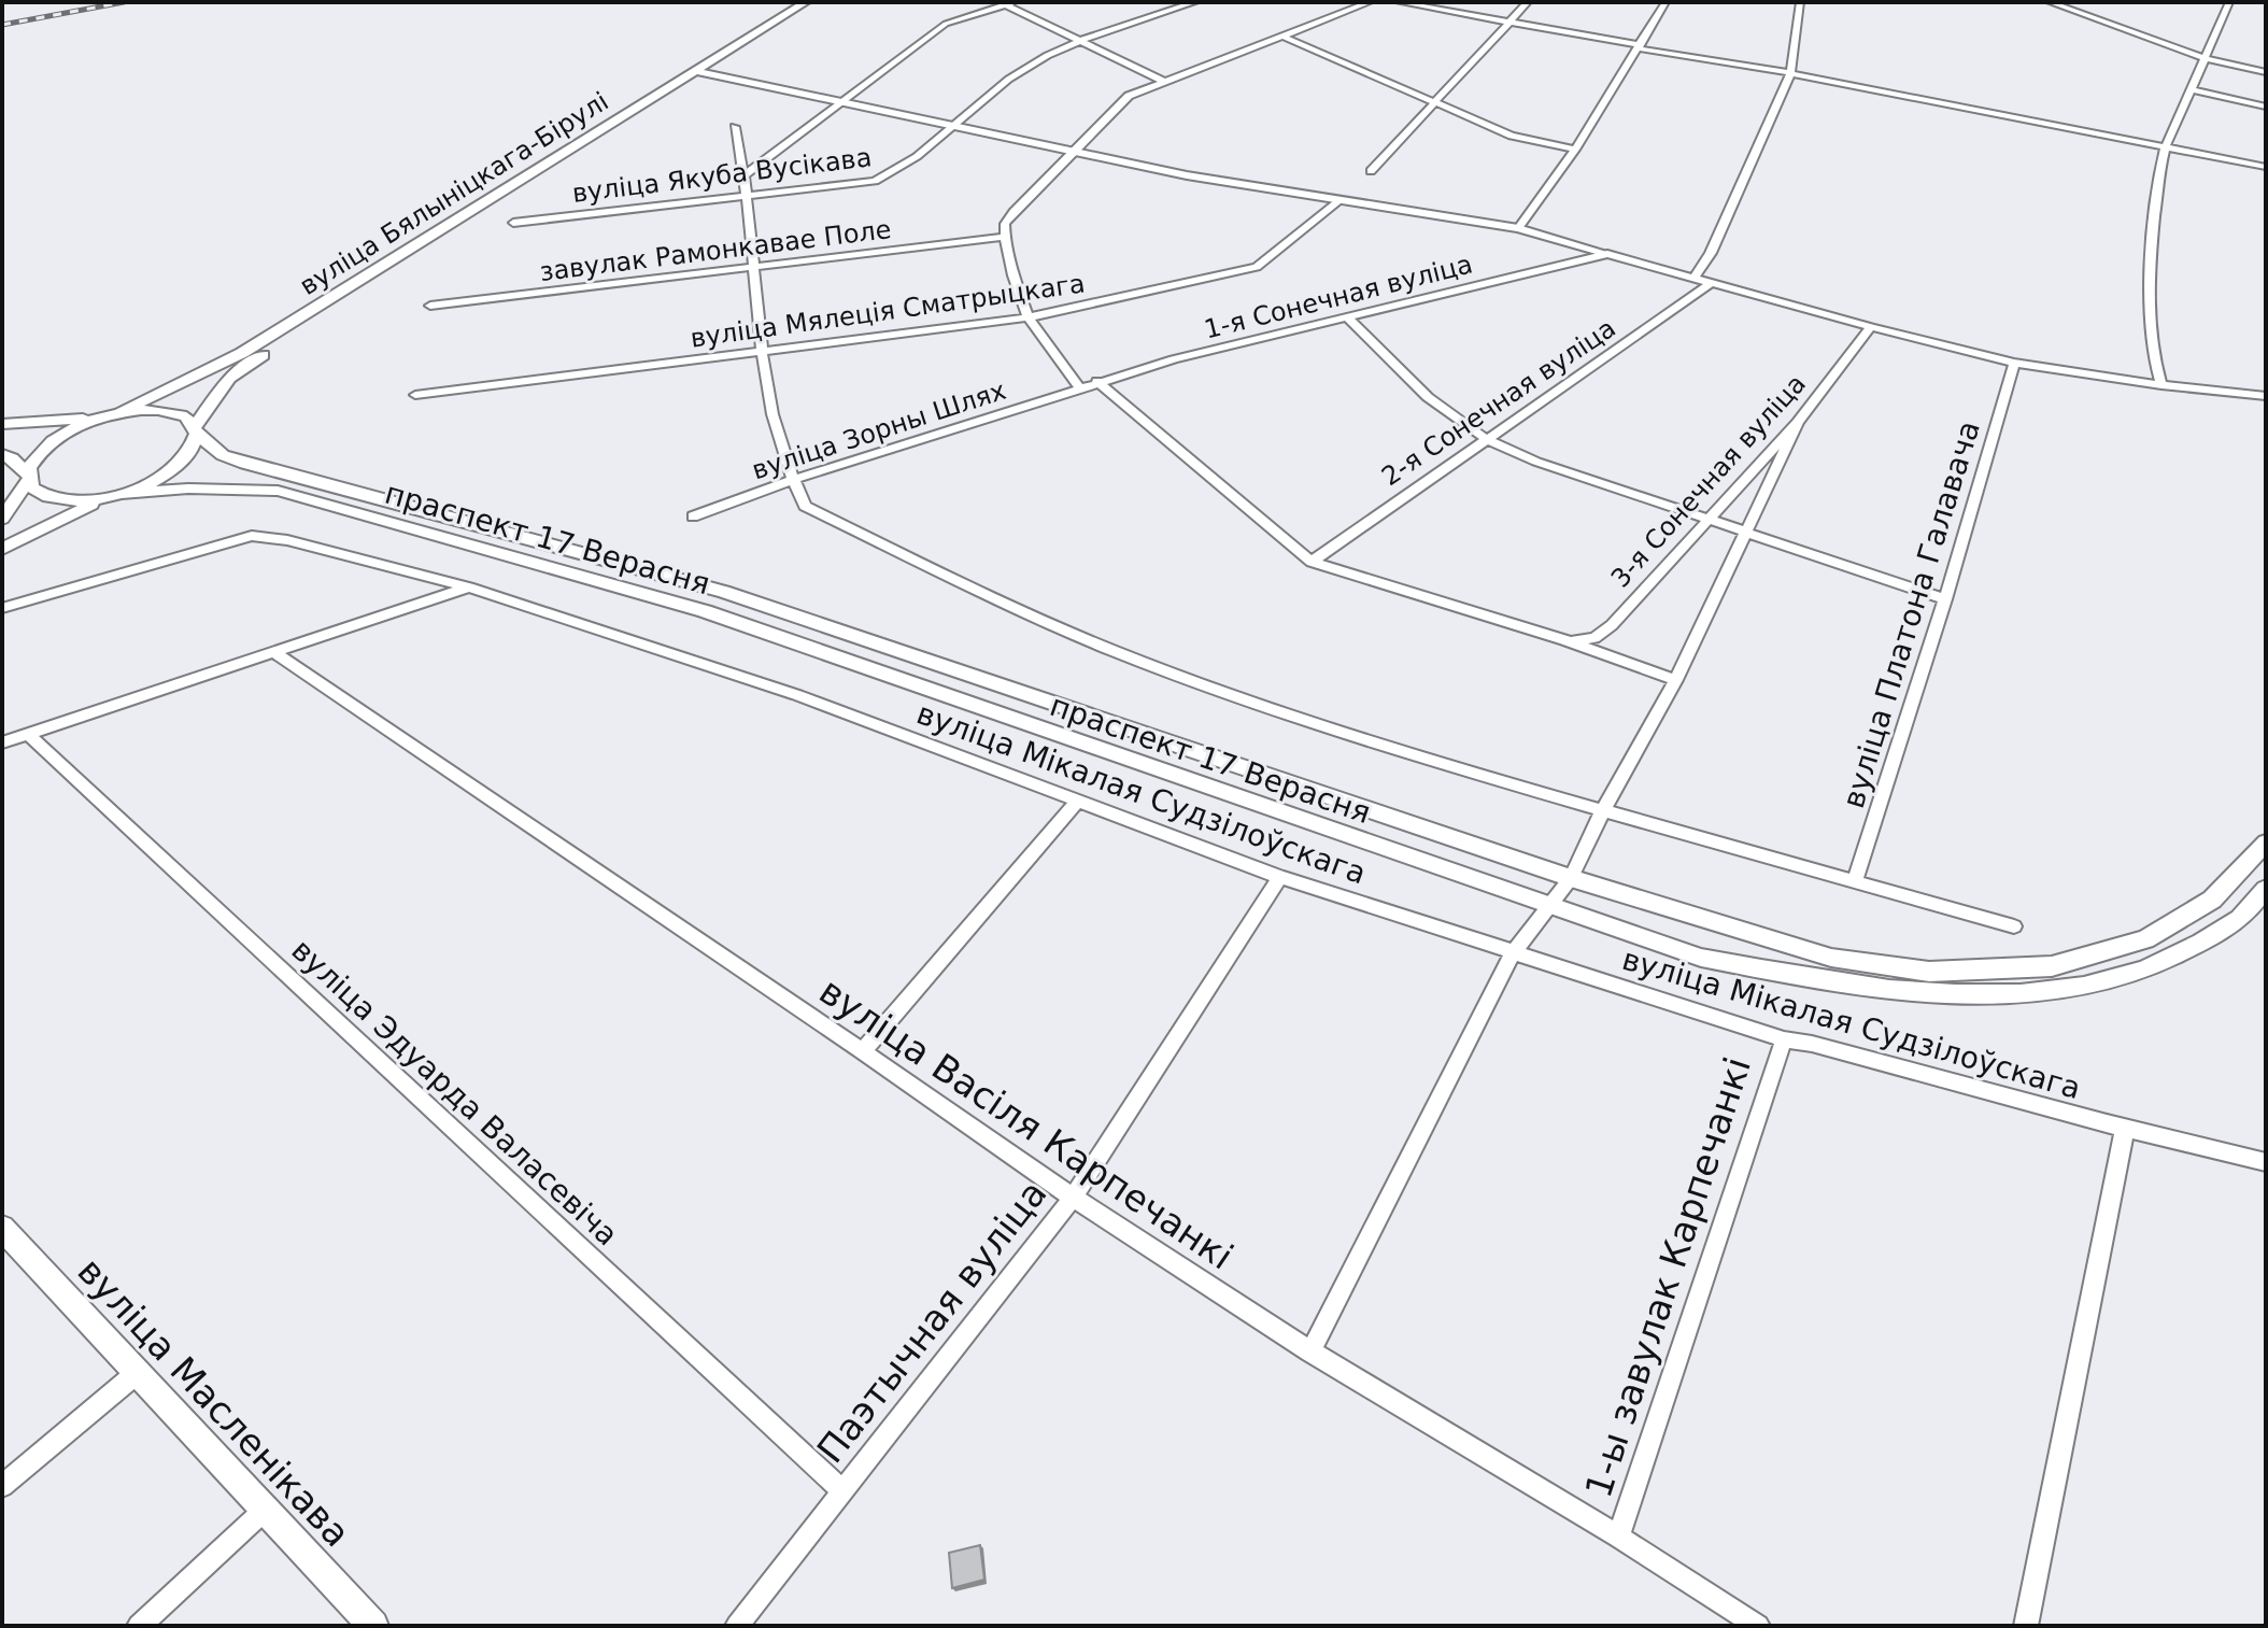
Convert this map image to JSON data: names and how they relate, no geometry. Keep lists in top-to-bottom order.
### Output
{
  "streets": {
    "main road": ["вуліца Бялыніцкага-Бірулі", "праспект 17 Верасня", "вуліца Масленікава"],
    "street": [
      "вуліца Якуба Вусікава",
      "завулак Рамонкавае Поле",
      "1-я Сонечная вуліца",
      "вуліца Мялеція Сматрыцкага",
      "2-я Сонечная вуліца",
      "вуліца Зорны Шлях",
      "3-я Сонечная вуліца",
      "вуліца Платона Галавача",
      "вуліца Мікалая Судзілоўскага",
      "вуліца Эдуарда Валасевіча",
      "вуліца Васіля Карпечанкі",
      "1-ы завулак Карпечанкі",
      "Паэтычная вуліца"
    ]
  },
  "crossings": [
    ["вуліца Бялыніцкага-Бірулі", "праспект 17 Верасня"],
    ["1-я Сонечная вуліца", "вуліца Зорны Шлях"],
    ["вуліца Мікалая Судзілоўскага", "1-ы завулак Карпечанкі"],
    ["вуліца Мікалая Судзілоўскага", "Паэтычная вуліца"],
    ["вуліца Эдуарда Валасевіча", "Паэтычная вуліца"],
    ["вуліца Васіля Карпечанкі", "1-ы завулак Карпечанкі"],
    ["вуліца Васіля Карпечанкі", "Паэтычная вуліца"]
  ]
}
